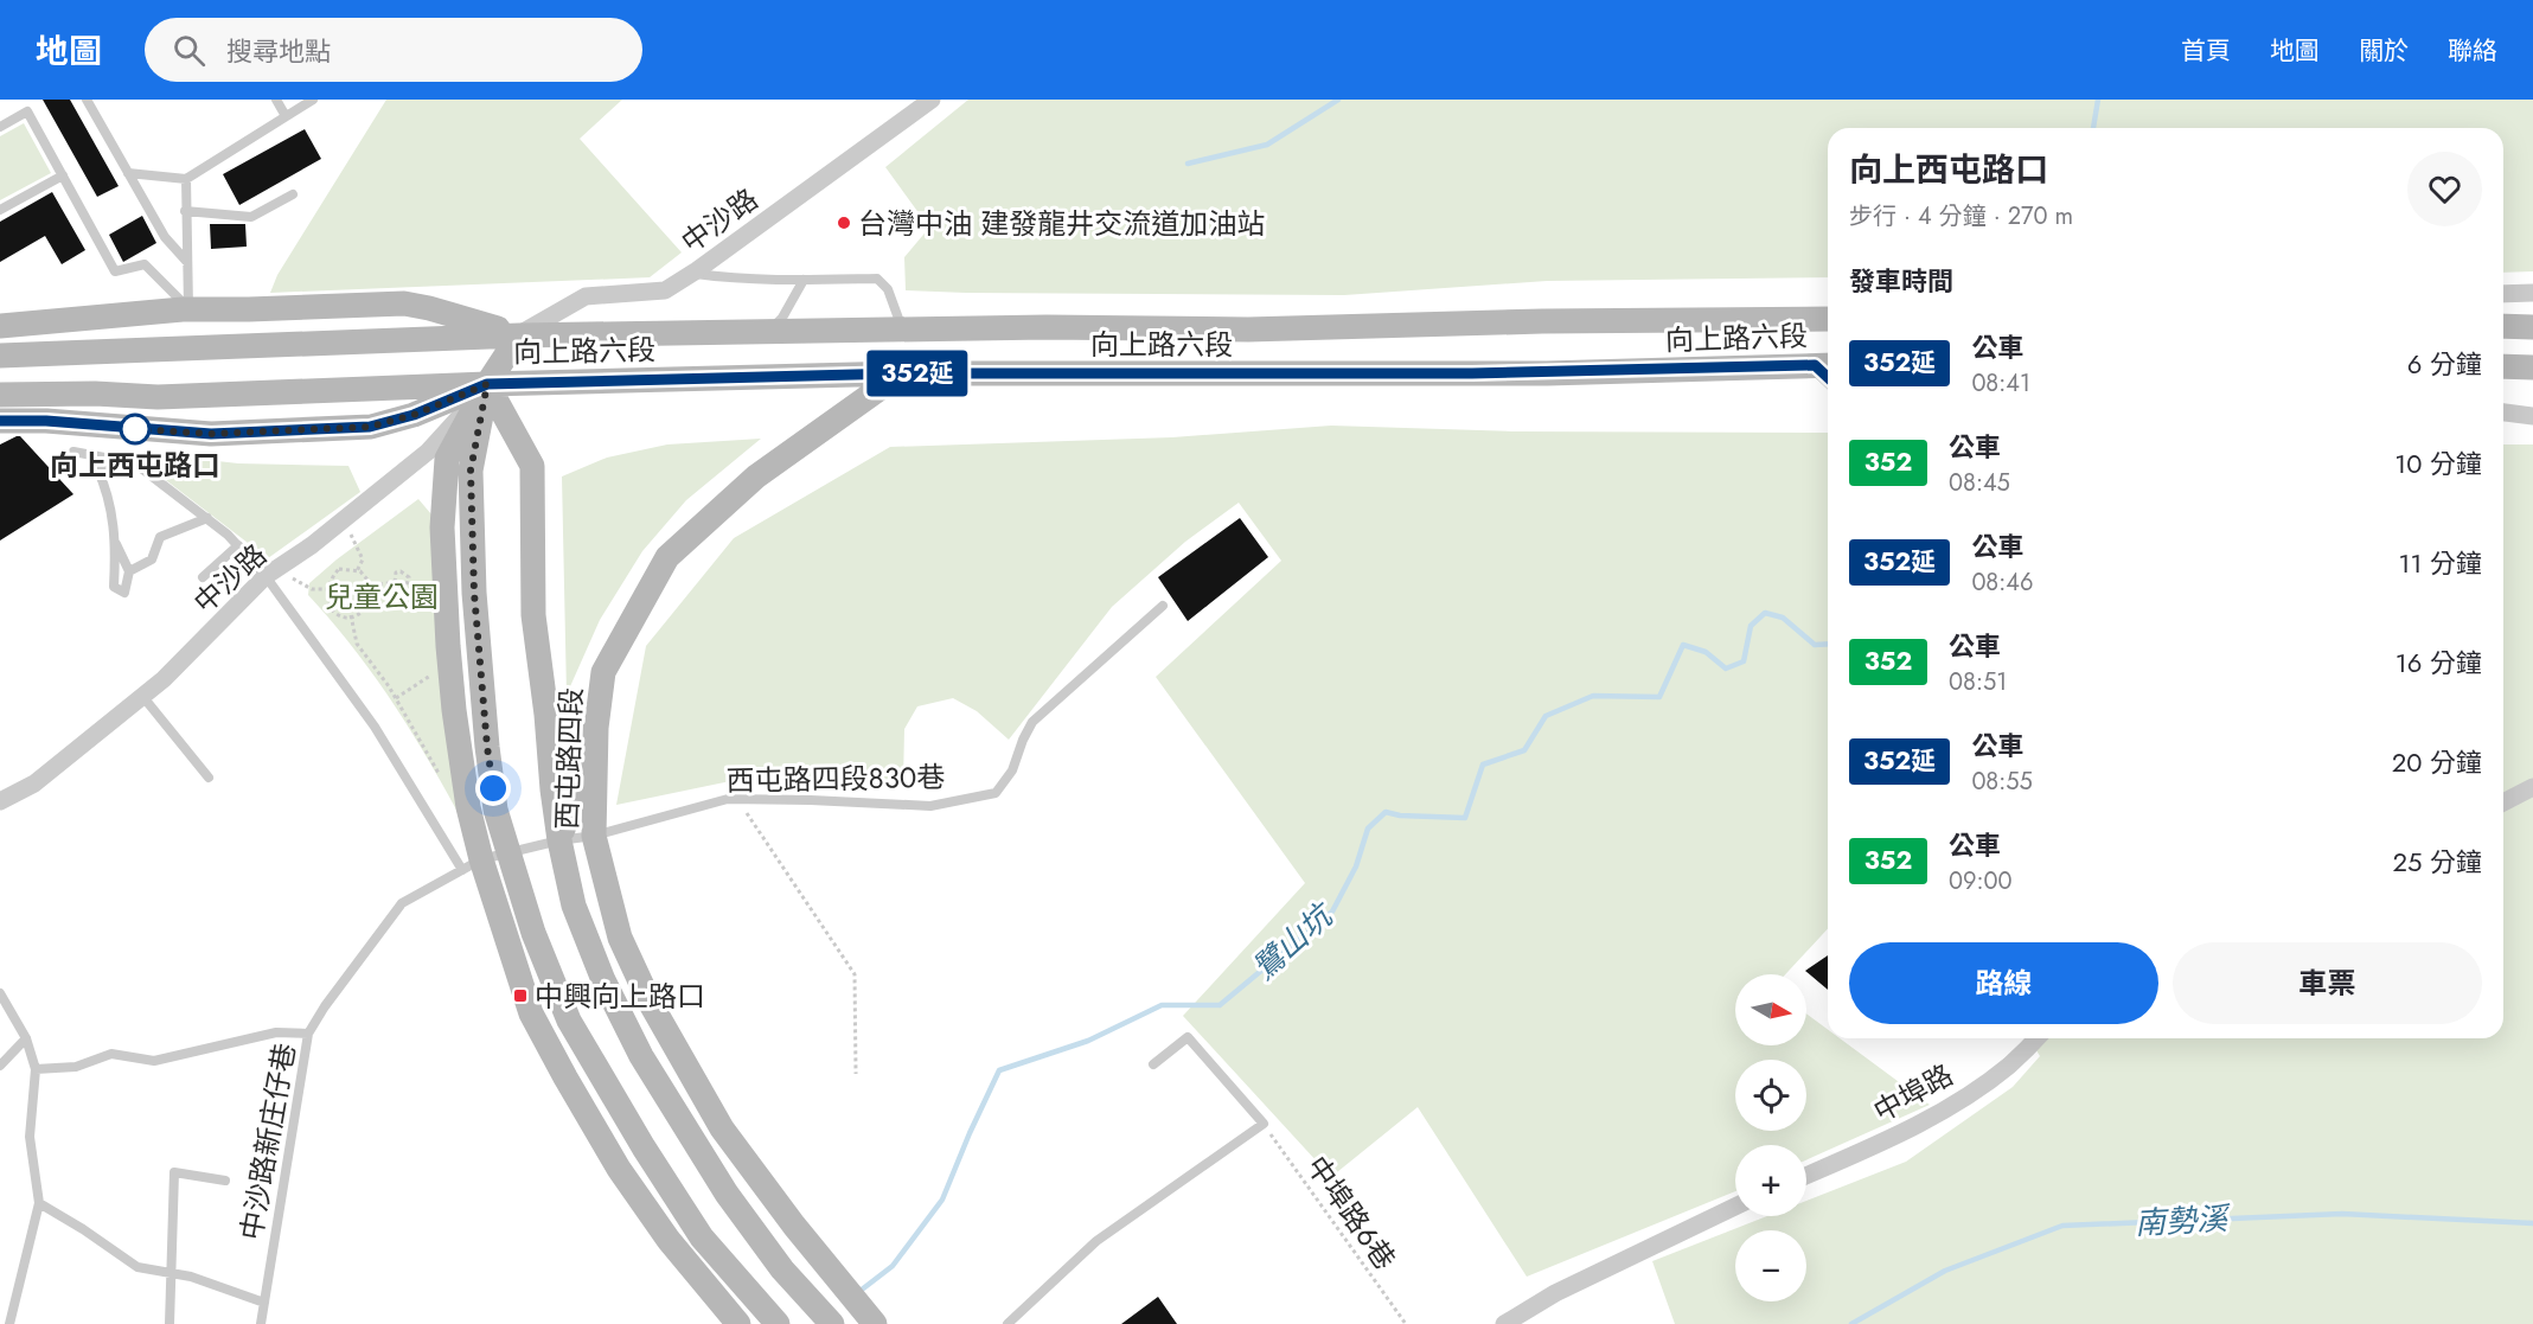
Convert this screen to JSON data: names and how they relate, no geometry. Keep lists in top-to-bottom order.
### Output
{
  "streets": {
    "main road": ["向上路六段", "西屯路四段"],
    "street": ["中沙路", "中埠路"],
    "lane": ["西屯路四段830巷", "中沙路新庄仔巷"],
    "path": ["中埠路6巷"]
  },
  "crossings": [
    ["中沙路", "向上路六段"],
    ["中沙路", "西屯路四段"],
    ["向上路六段", "西屯路四段"],
    ["西屯路四段", "西屯路四段830巷"],
    ["西屯路四段", "中沙路新庄仔巷"],
    ["西屯路四段830巷", "中沙路新庄仔巷"]
  ],
  "water": ["鷺山坑", "南勢溪"],
  "parks": ["兒童公園"],
  "places": {
    "other": ["台灣中油 建發龍井交流道加油站", "向上西屯路口"],
    "transit": ["中興向上路口"]
  },
  "lines": ["bus line 352延"],
  "north": "right",
  "page": {
    "header": "地圖",
    "search": "搜尋地點",
    "nav": [
      "首頁",
      "地圖",
      "關於",
      "聯絡"
    ],
    "on_map": "352延",
    "heading": [
      ["向上西屯路口", "步行 · 4 分鐘 · 270 m"],
      "發車時間"
    ],
    "list": [
      {
        "mark": "352延",
        "name": "公車",
        "note": "08:41",
        "value": "6 分鐘"
      },
      {
        "mark": "352",
        "name": "公車",
        "note": "08:45",
        "value": "10 分鐘"
      },
      {
        "mark": "352延",
        "name": "公車",
        "note": "08:46",
        "value": "11 分鐘"
      },
      {
        "mark": "352",
        "name": "公車",
        "note": "08:51",
        "value": "16 分鐘"
      },
      {
        "mark": "352延",
        "name": "公車",
        "note": "08:55",
        "value": "20 分鐘"
      },
      {
        "mark": "352",
        "name": "公車",
        "note": "09:00",
        "value": "25 分鐘"
      }
    ],
    "buttons": ["路線", "車票"],
    "map_buttons": ["+", "−"]
  }
}
